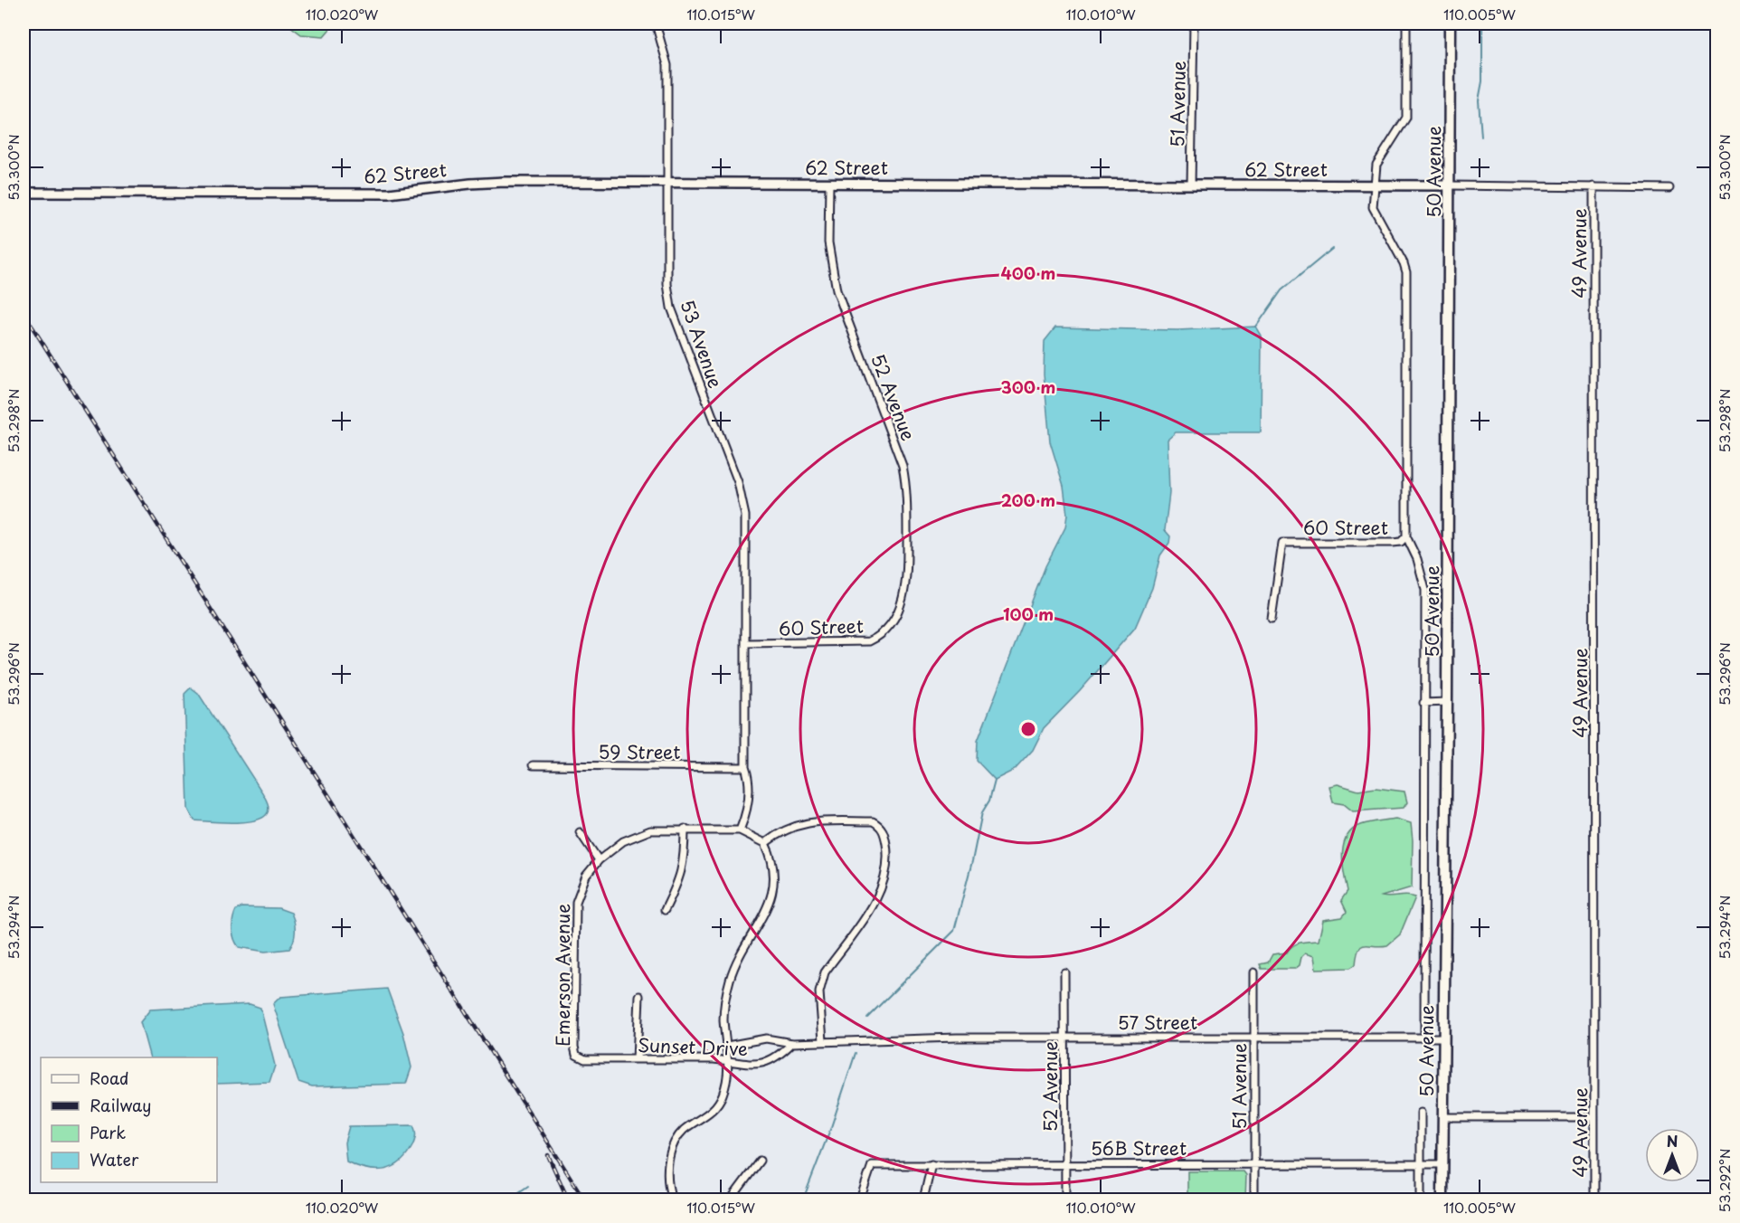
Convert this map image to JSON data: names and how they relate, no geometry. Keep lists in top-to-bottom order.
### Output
{
  "streets": {
    "main road": ["62 Street", "50 Avenue"],
    "street": [
      "51 Avenue",
      "49 Avenue",
      "53 Avenue",
      "52 Avenue",
      "60 Street",
      "59 Street",
      "Emerson Avenue",
      "57 Street",
      "Sunset Drive",
      "56B Street"
    ]
  },
  "crossings": [
    ["51 Avenue", "62 Street"],
    ["51 Avenue", "57 Street"],
    ["51 Avenue", "56B Street"],
    ["62 Street", "50 Avenue"],
    ["62 Street", "49 Avenue"],
    ["62 Street", "53 Avenue"],
    ["62 Street", "52 Avenue"],
    ["50 Avenue", "57 Street"],
    ["50 Avenue", "56B Street"],
    ["53 Avenue", "60 Street"],
    ["53 Avenue", "59 Street"],
    ["52 Avenue", "60 Street"],
    ["52 Avenue", "57 Street"],
    ["52 Avenue", "56B Street"],
    ["Emerson Avenue", "Sunset Drive"],
    ["57 Street", "Sunset Drive"]
  ],
  "legend": [
    "Road",
    "Railway",
    "Park",
    "Water"
  ],
  "north": "top",
  "coordinates": [
    "110.020°W",
    "110.015°W",
    "110.010°W",
    "110.005°W",
    "53.300°N",
    "53.298°N",
    "53.296°N",
    "53.294°N",
    "53.292°N"
  ],
  "rings": [
    "400 m",
    "300 m",
    "200 m",
    "100 m"
  ]
}
